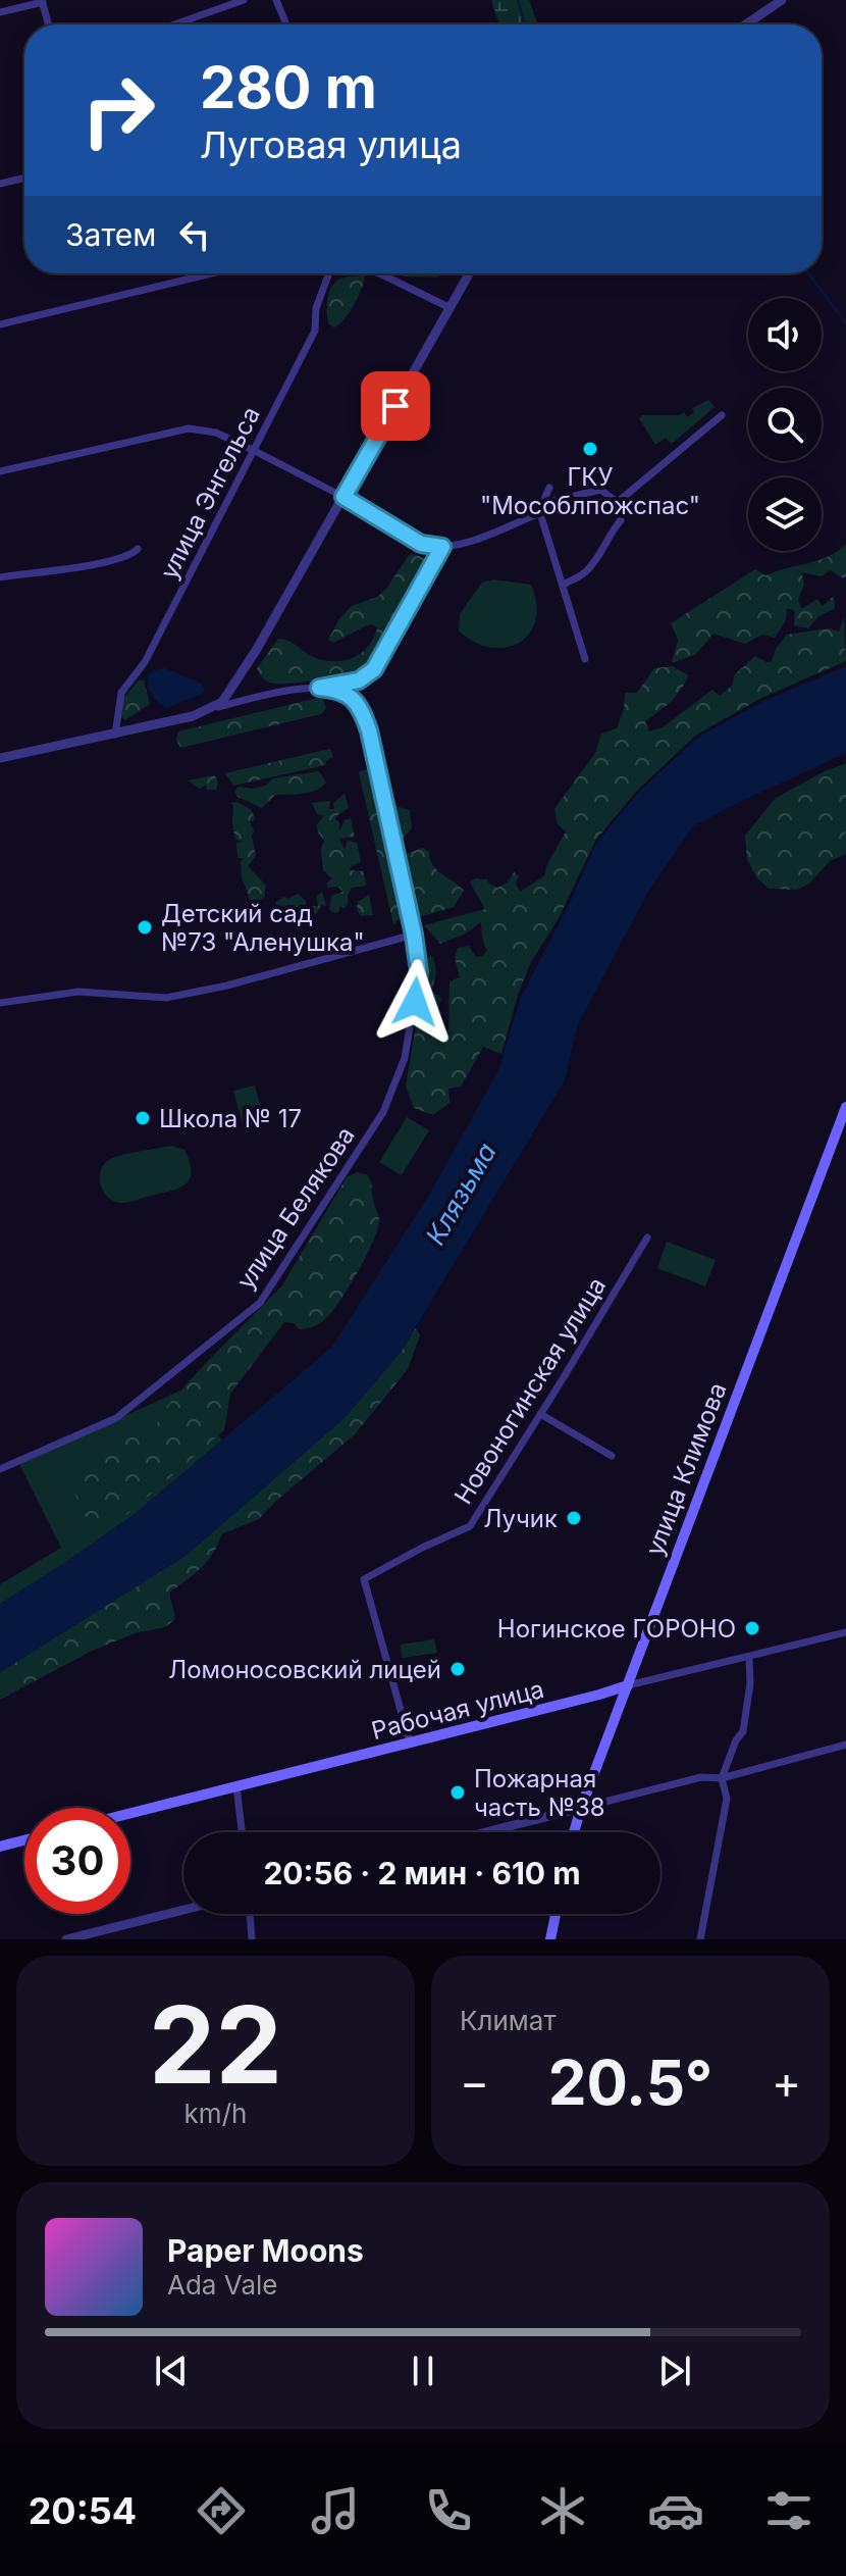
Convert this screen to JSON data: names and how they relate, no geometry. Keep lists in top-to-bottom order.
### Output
{
  "streets": {
    "main road": ["улица Климова", "Рабочая улица"],
    "street": ["улица Энгельса", "улица Белякова", "Новоногинская улица"]
  },
  "crossings": [
    ["Новоногинская улица", "Рабочая улица"],
    ["улица Климова", "Рабочая улица"]
  ],
  "water": ["Клязьма"],
  "places": [
    "ГКУ \"Мособлпожспас\"",
    "Детский сад №73 \"Аленушка\"",
    "Школа № 17",
    "Лучик",
    "Ногинское ГОРОНО",
    "Ломоносовский лицей",
    "Пожарная часть №38"
  ],
  "page": {
    "turn": ["280 m", "Луговая улица"],
    "then": "Затем",
    "limit": "30",
    "trip": "20:56 · 2 мин · 610 m",
    "tile": [
      ["22", "km/h"],
      "Климат"
    ],
    "heat": ["−", "20.5°", "+"],
    "song": ["Paper Moons", "Ada Vale"],
    "tabs": "20:54"
  }
}
